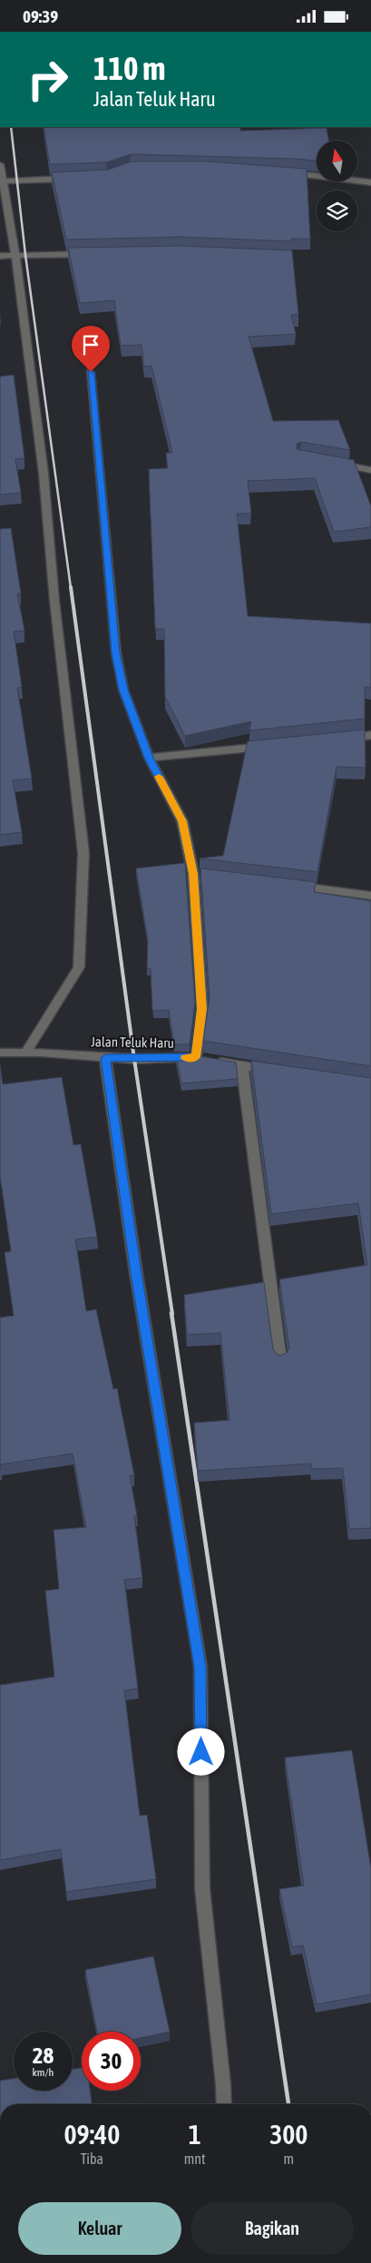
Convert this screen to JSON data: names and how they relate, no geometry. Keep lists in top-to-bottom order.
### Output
{
  "streets": {
    "street": ["Jalan Teluk Haru"]
  },
  "north": "top",
  "page": {
    "status": "09:39",
    "turn": ["110 m", "Jalan Teluk Haru"],
    "speed": "28 km/h",
    "limit": "30",
    "eta": [
      "09:40",
      "Tiba",
      "1",
      "mnt",
      "300",
      "m"
    ],
    "buttons": ["Keluar", "Bagikan"]
  }
}
